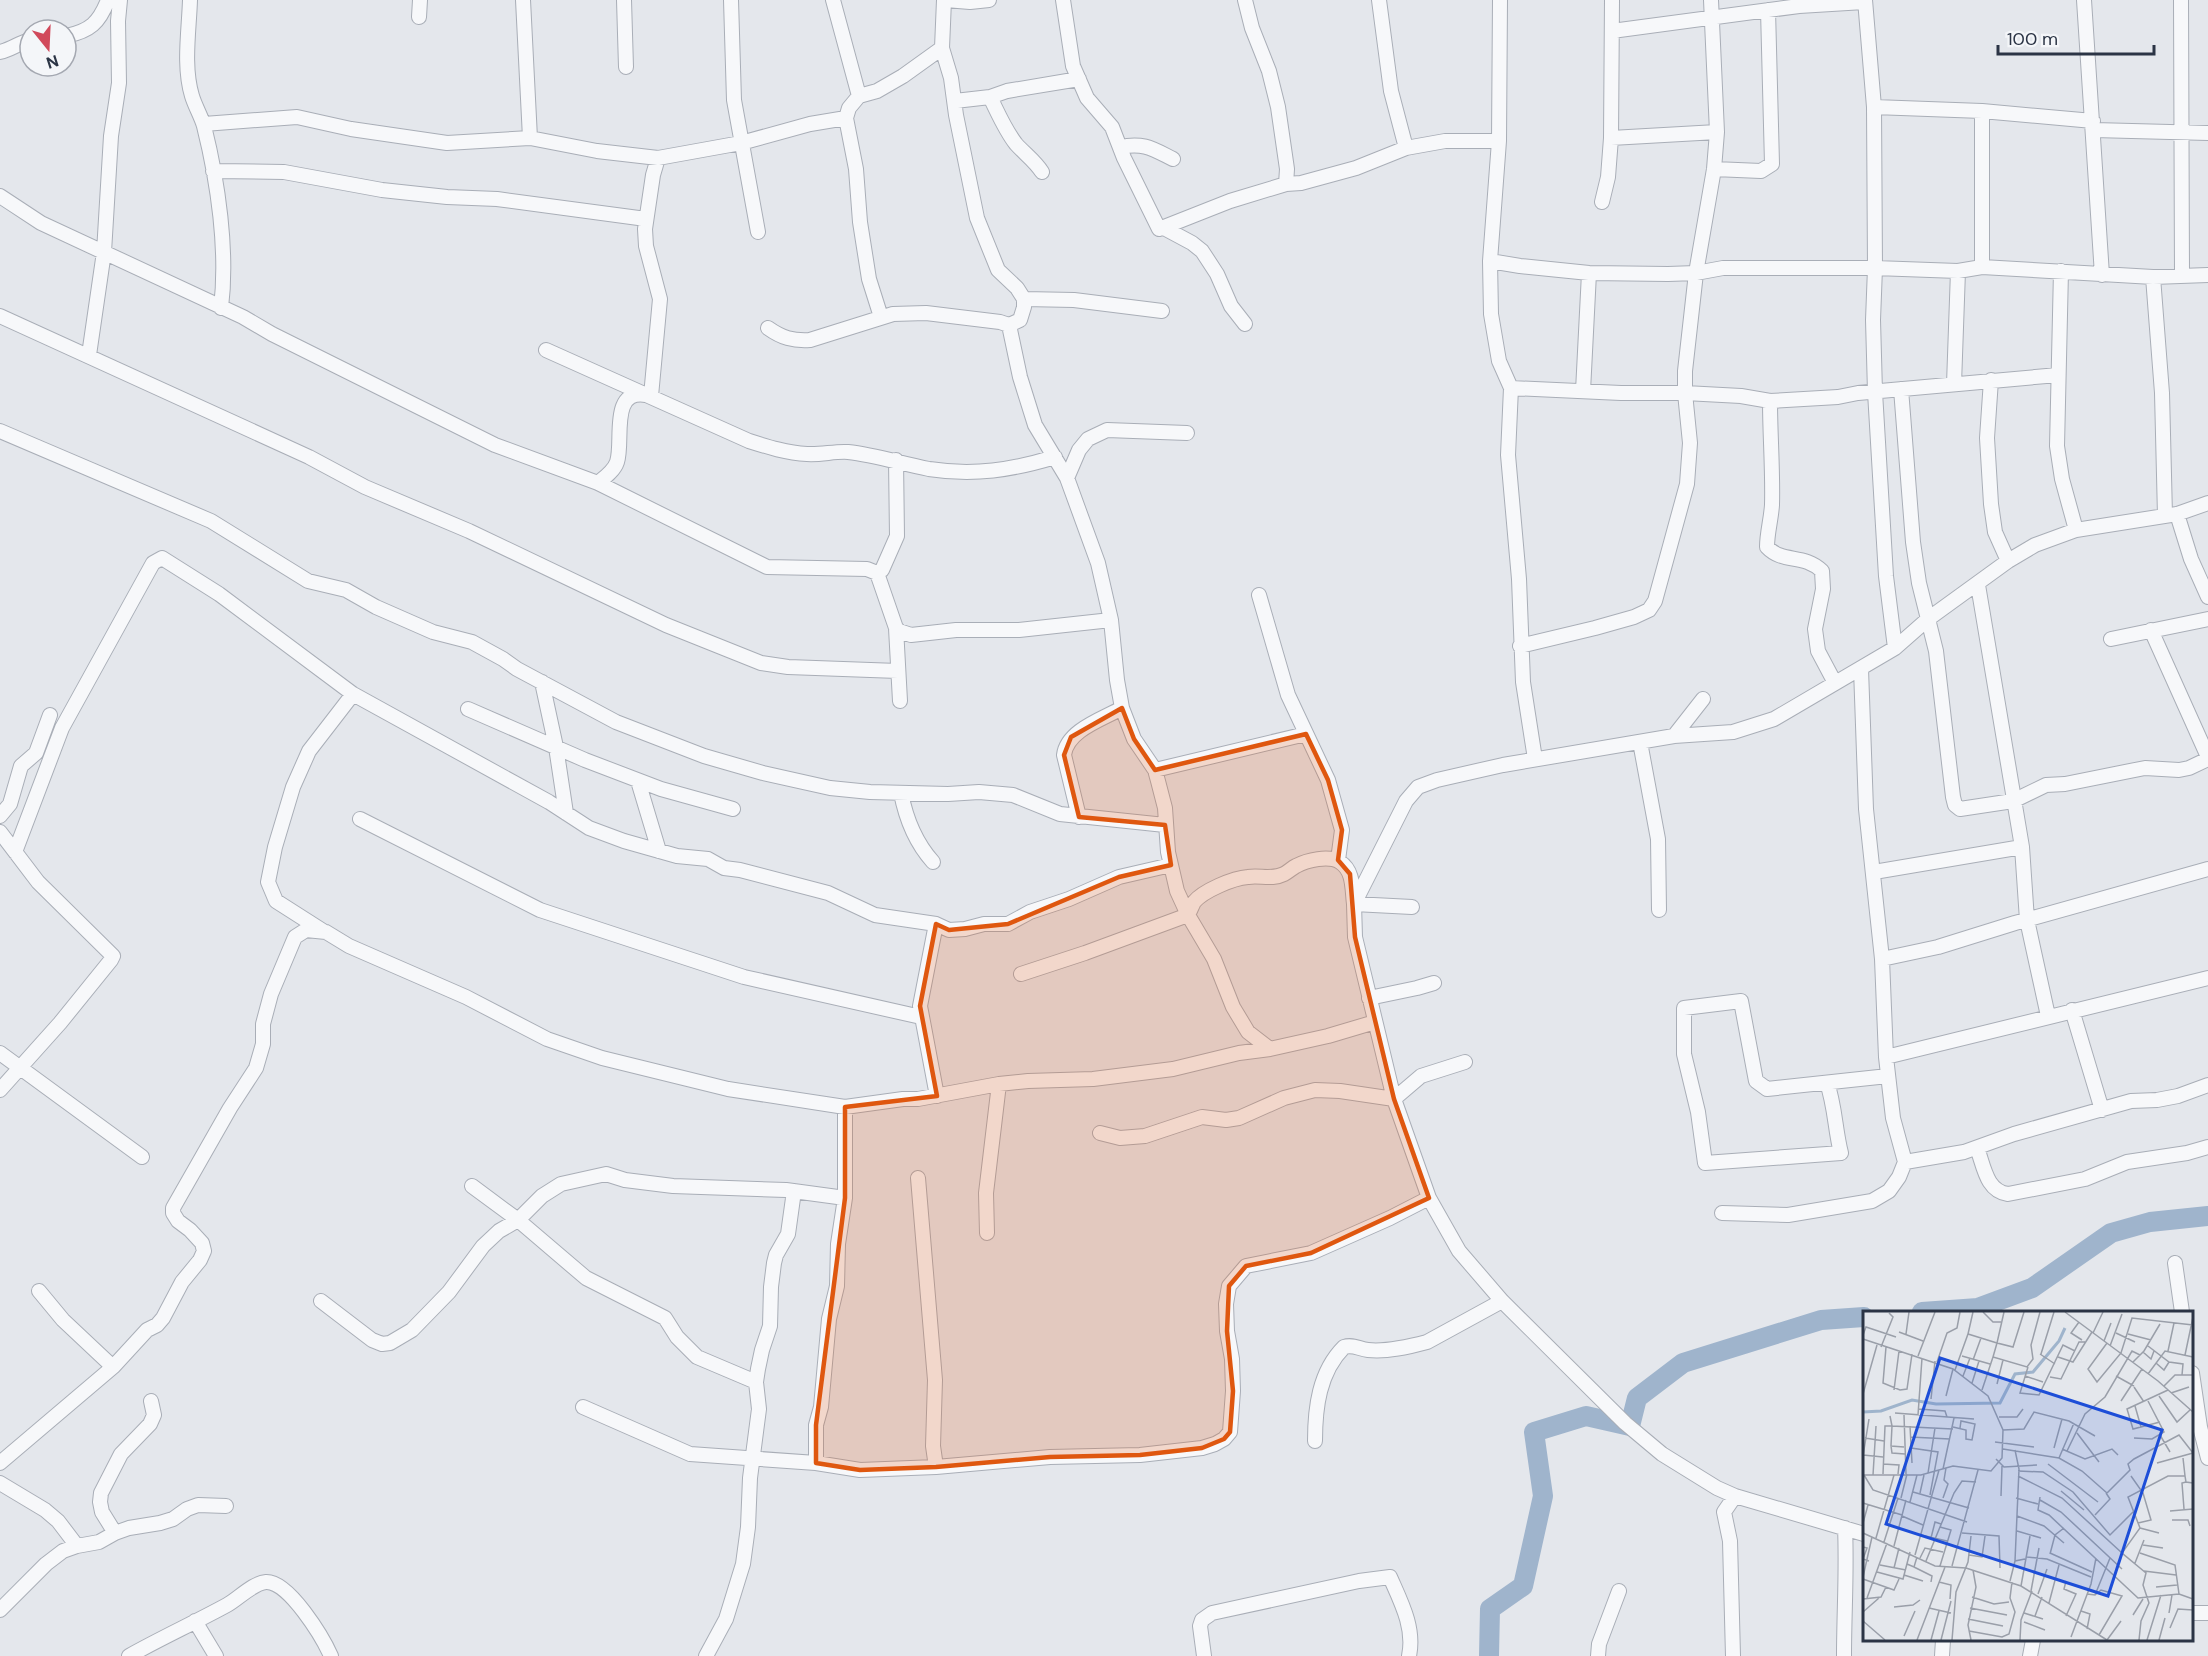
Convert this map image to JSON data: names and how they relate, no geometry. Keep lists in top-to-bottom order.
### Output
{
  "scale_bar": "100 m",
  "north": "bottom"
}
